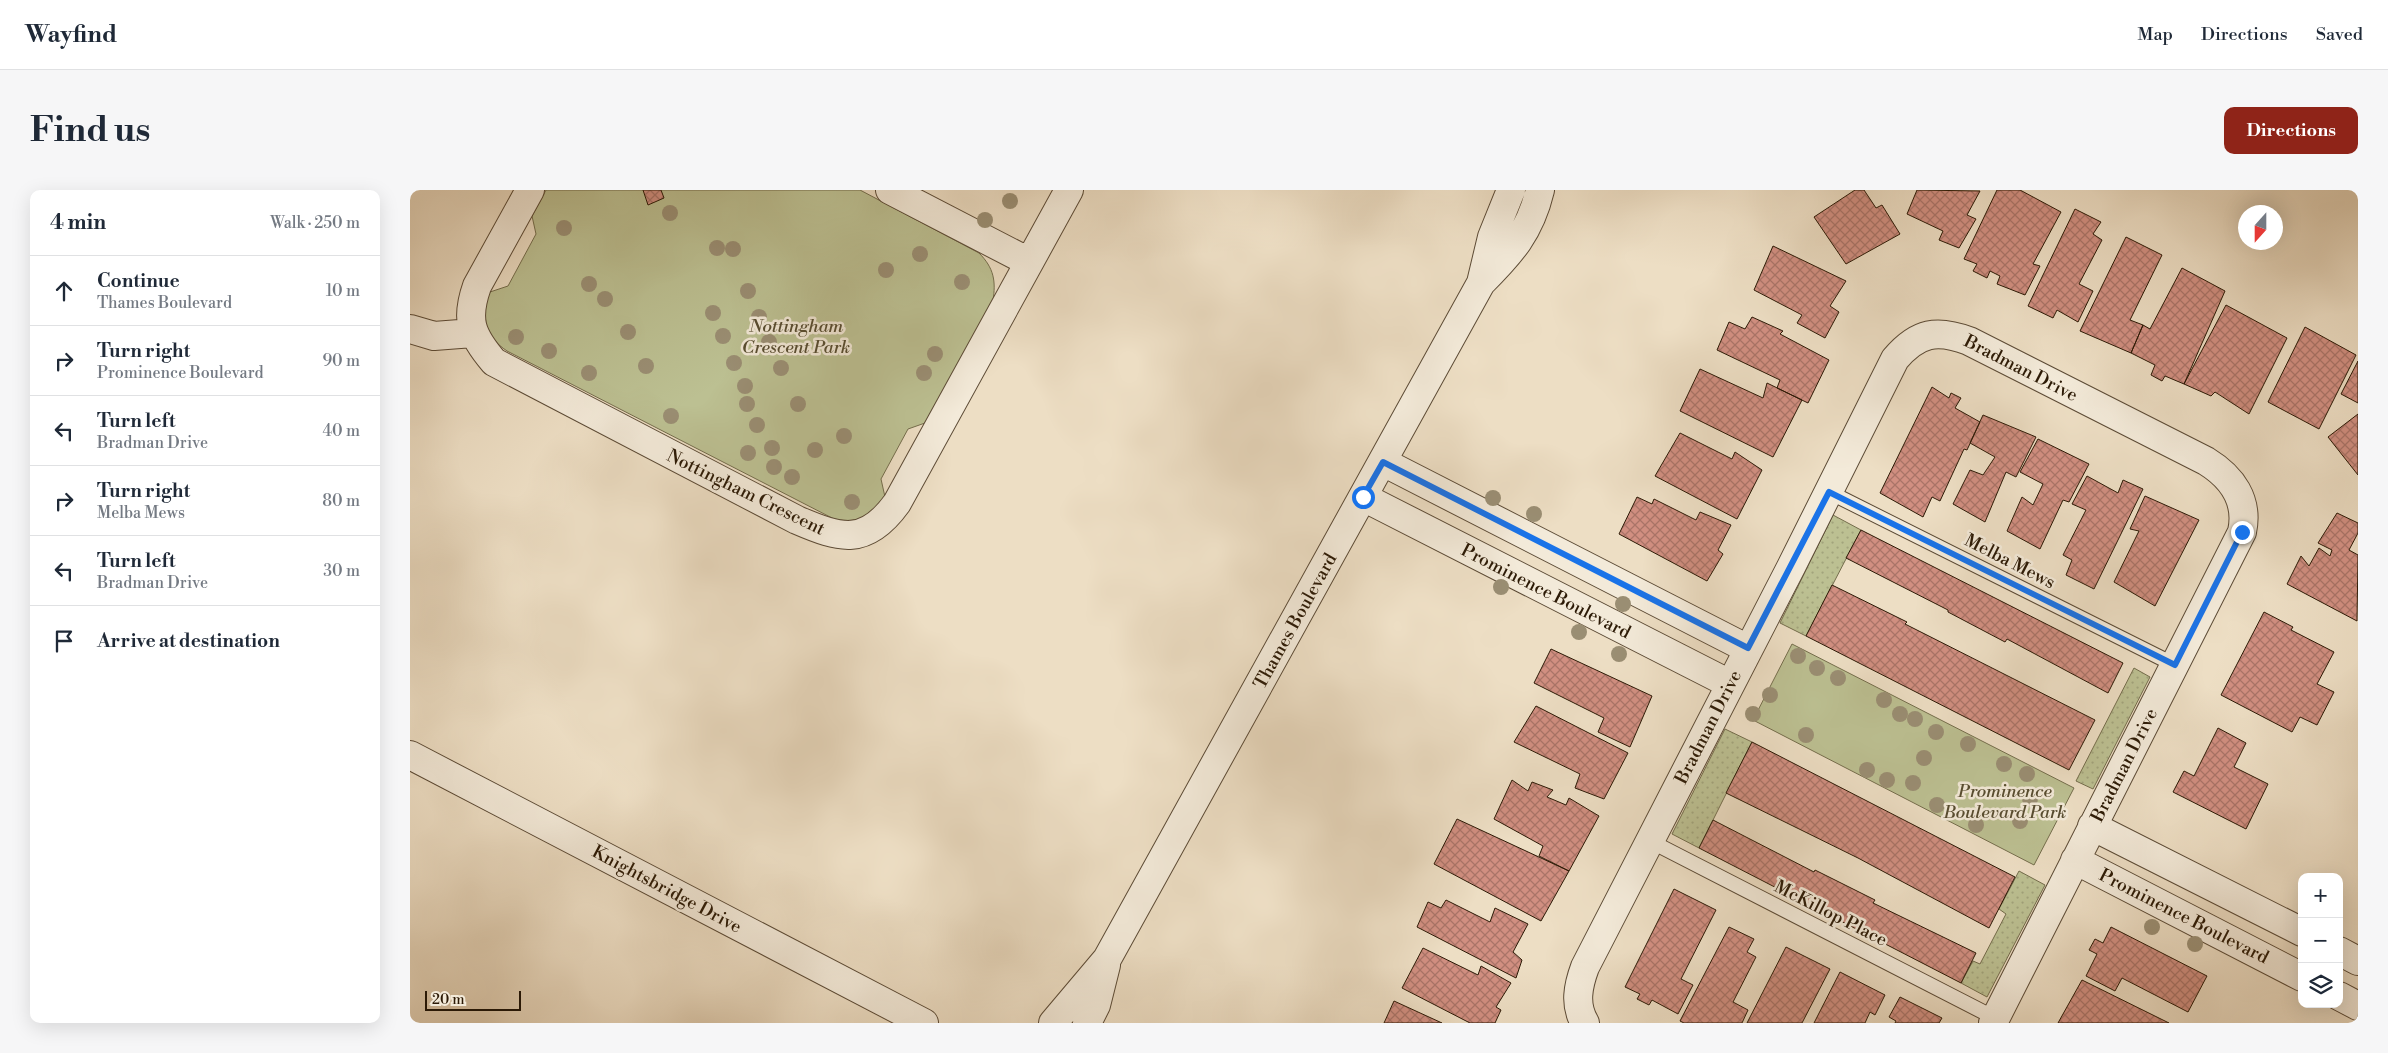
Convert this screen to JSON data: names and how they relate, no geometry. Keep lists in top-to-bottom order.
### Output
{
  "streets": {
    "street": [
      "Bradman Drive",
      "Nottingham Crescent",
      "Prominence Boulevard",
      "Thames Boulevard",
      "Knightsbridge Drive"
    ],
    "lane": ["Melba Mews", "McKillop Place"]
  },
  "crossings": [
    ["Bradman Drive", "Melba Mews"],
    ["Bradman Drive", "Prominence Boulevard"],
    ["Bradman Drive", "McKillop Place"],
    ["Prominence Boulevard", "Thames Boulevard"]
  ],
  "parks": ["Nottingham Crescent Park", "Prominence Boulevard Park"],
  "scale_bar": "20 m",
  "north": "bottom",
  "page": {
    "header": "Wayfind",
    "nav": ["Map", "Directions", "Saved"],
    "buttons": "Directions",
    "title": "Find us",
    "heading": ["4 min", "Walk · 250 m"],
    "list": [
      ["Continue", "Thames Boulevard", "10 m"],
      ["Turn right", "Prominence Boulevard", "90 m"],
      ["Turn left", "Bradman Drive", "40 m"],
      ["Turn right", "Melba Mews", "80 m"],
      ["Turn left", "Bradman Drive", "30 m"],
      "Arrive at destination"
    ],
    "map_buttons": ["+", "−"],
    "scale": "20 m"
  }
}
